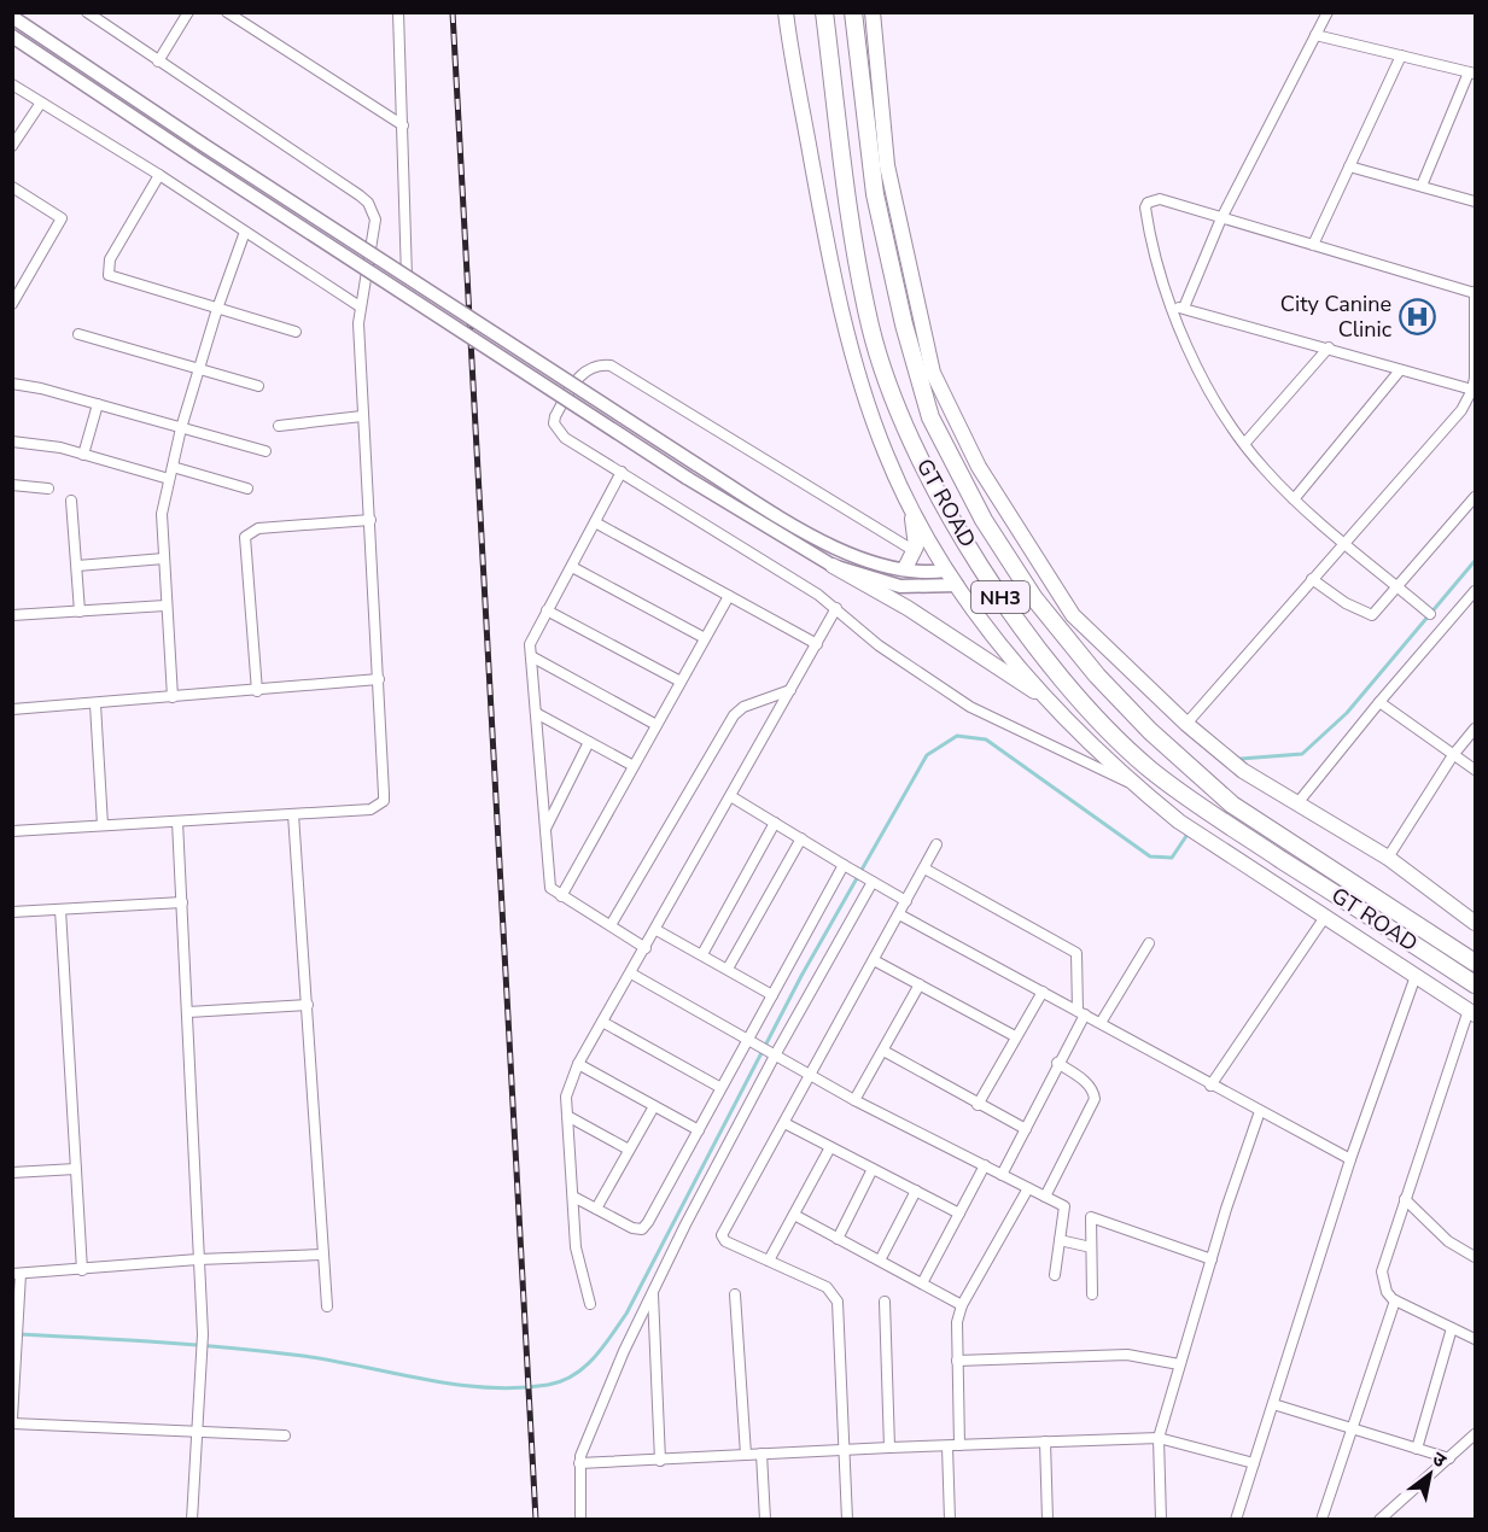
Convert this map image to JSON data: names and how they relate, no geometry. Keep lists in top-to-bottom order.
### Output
{
  "streets": {
    "highway": ["GT ROAD", "NH3"]
  },
  "places": {
    "hospital": ["City Canine Clinic"]
  },
  "north": "top right"
}
